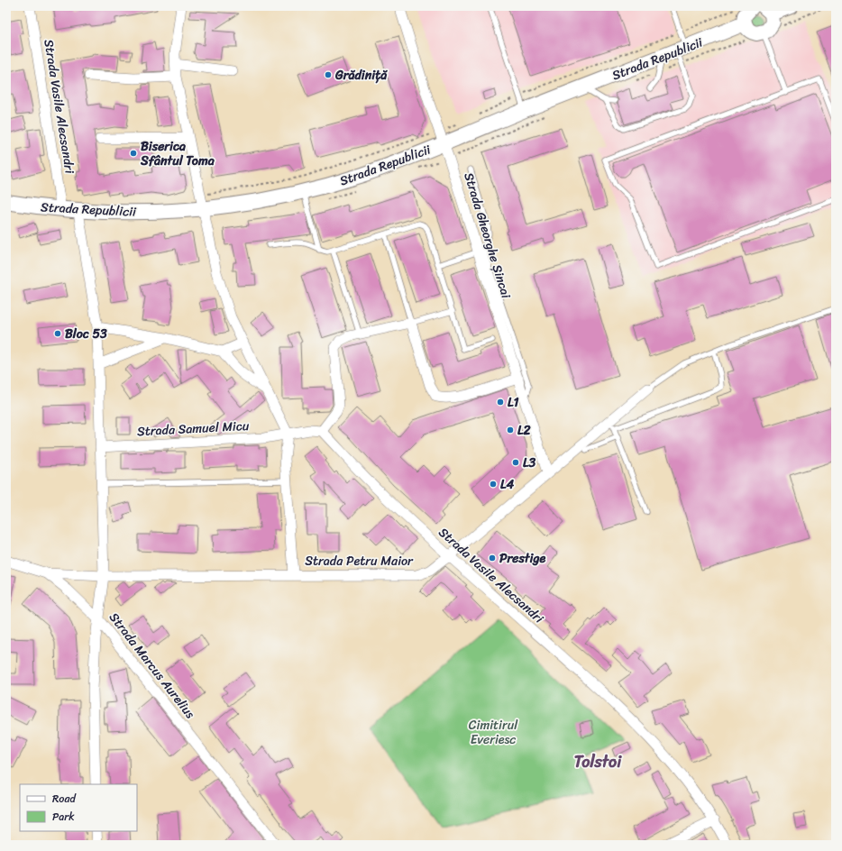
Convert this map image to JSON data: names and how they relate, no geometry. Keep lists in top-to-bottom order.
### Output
{
  "streets": {
    "main road": ["Strada Republicii"],
    "street": [
      "Strada Vasile Alecsandri",
      "Strada Gheorghe Șincai",
      "Strada Samuel Micu",
      "Strada Petru Maior",
      "Strada Marcus Aurelius"
    ]
  },
  "crossings": [
    ["Strada Republicii", "Strada Vasile Alecsandri"],
    ["Strada Republicii", "Strada Gheorghe Șincai"],
    ["Strada Vasile Alecsandri", "Strada Petru Maior"],
    ["Strada Gheorghe Șincai", "Strada Petru Maior"],
    ["Strada Samuel Micu", "Strada Marcus Aurelius"],
    ["Strada Petru Maior", "Strada Marcus Aurelius"]
  ],
  "districts": ["Tolstoi"],
  "parks": ["Cimitirul Everiesc"],
  "places": [
    "Grădiniță",
    "Biserica Sfântul Toma",
    "Bloc 53",
    "L1",
    "L2",
    "L3",
    "L4",
    "Prestige"
  ],
  "legend": ["Road", "Park"]
}
